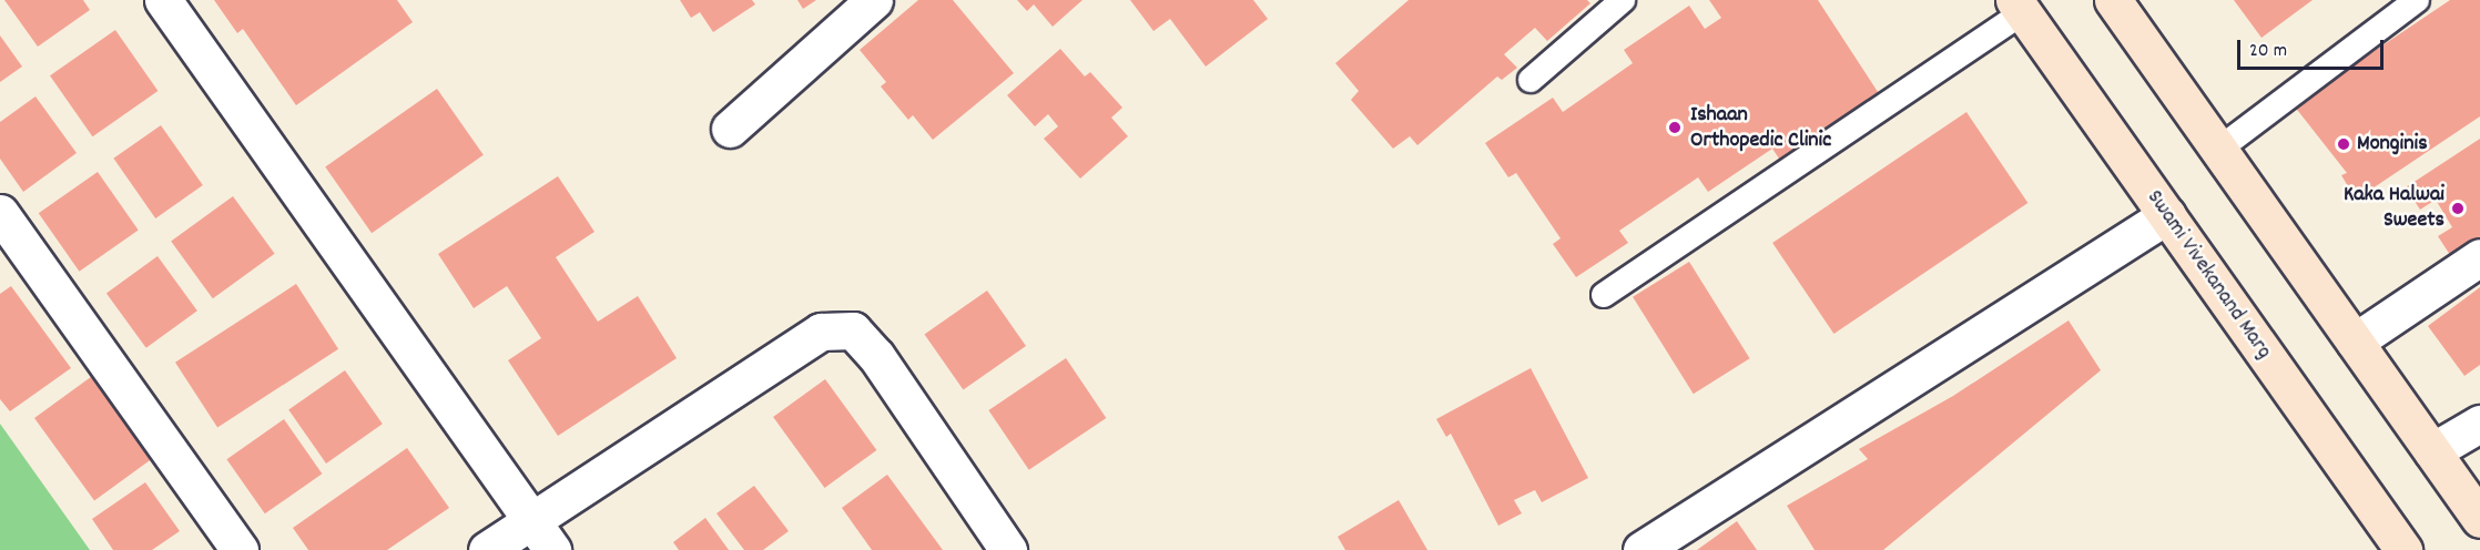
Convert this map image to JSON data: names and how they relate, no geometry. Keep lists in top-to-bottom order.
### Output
{
  "streets": {
    "main road": ["Swami Vivekanand Marg"]
  },
  "places": ["Ishaan Orthopedic Clinic", "Monginis", "Kaka Halwai Sweets"],
  "scale_bar": "20 m"
}
